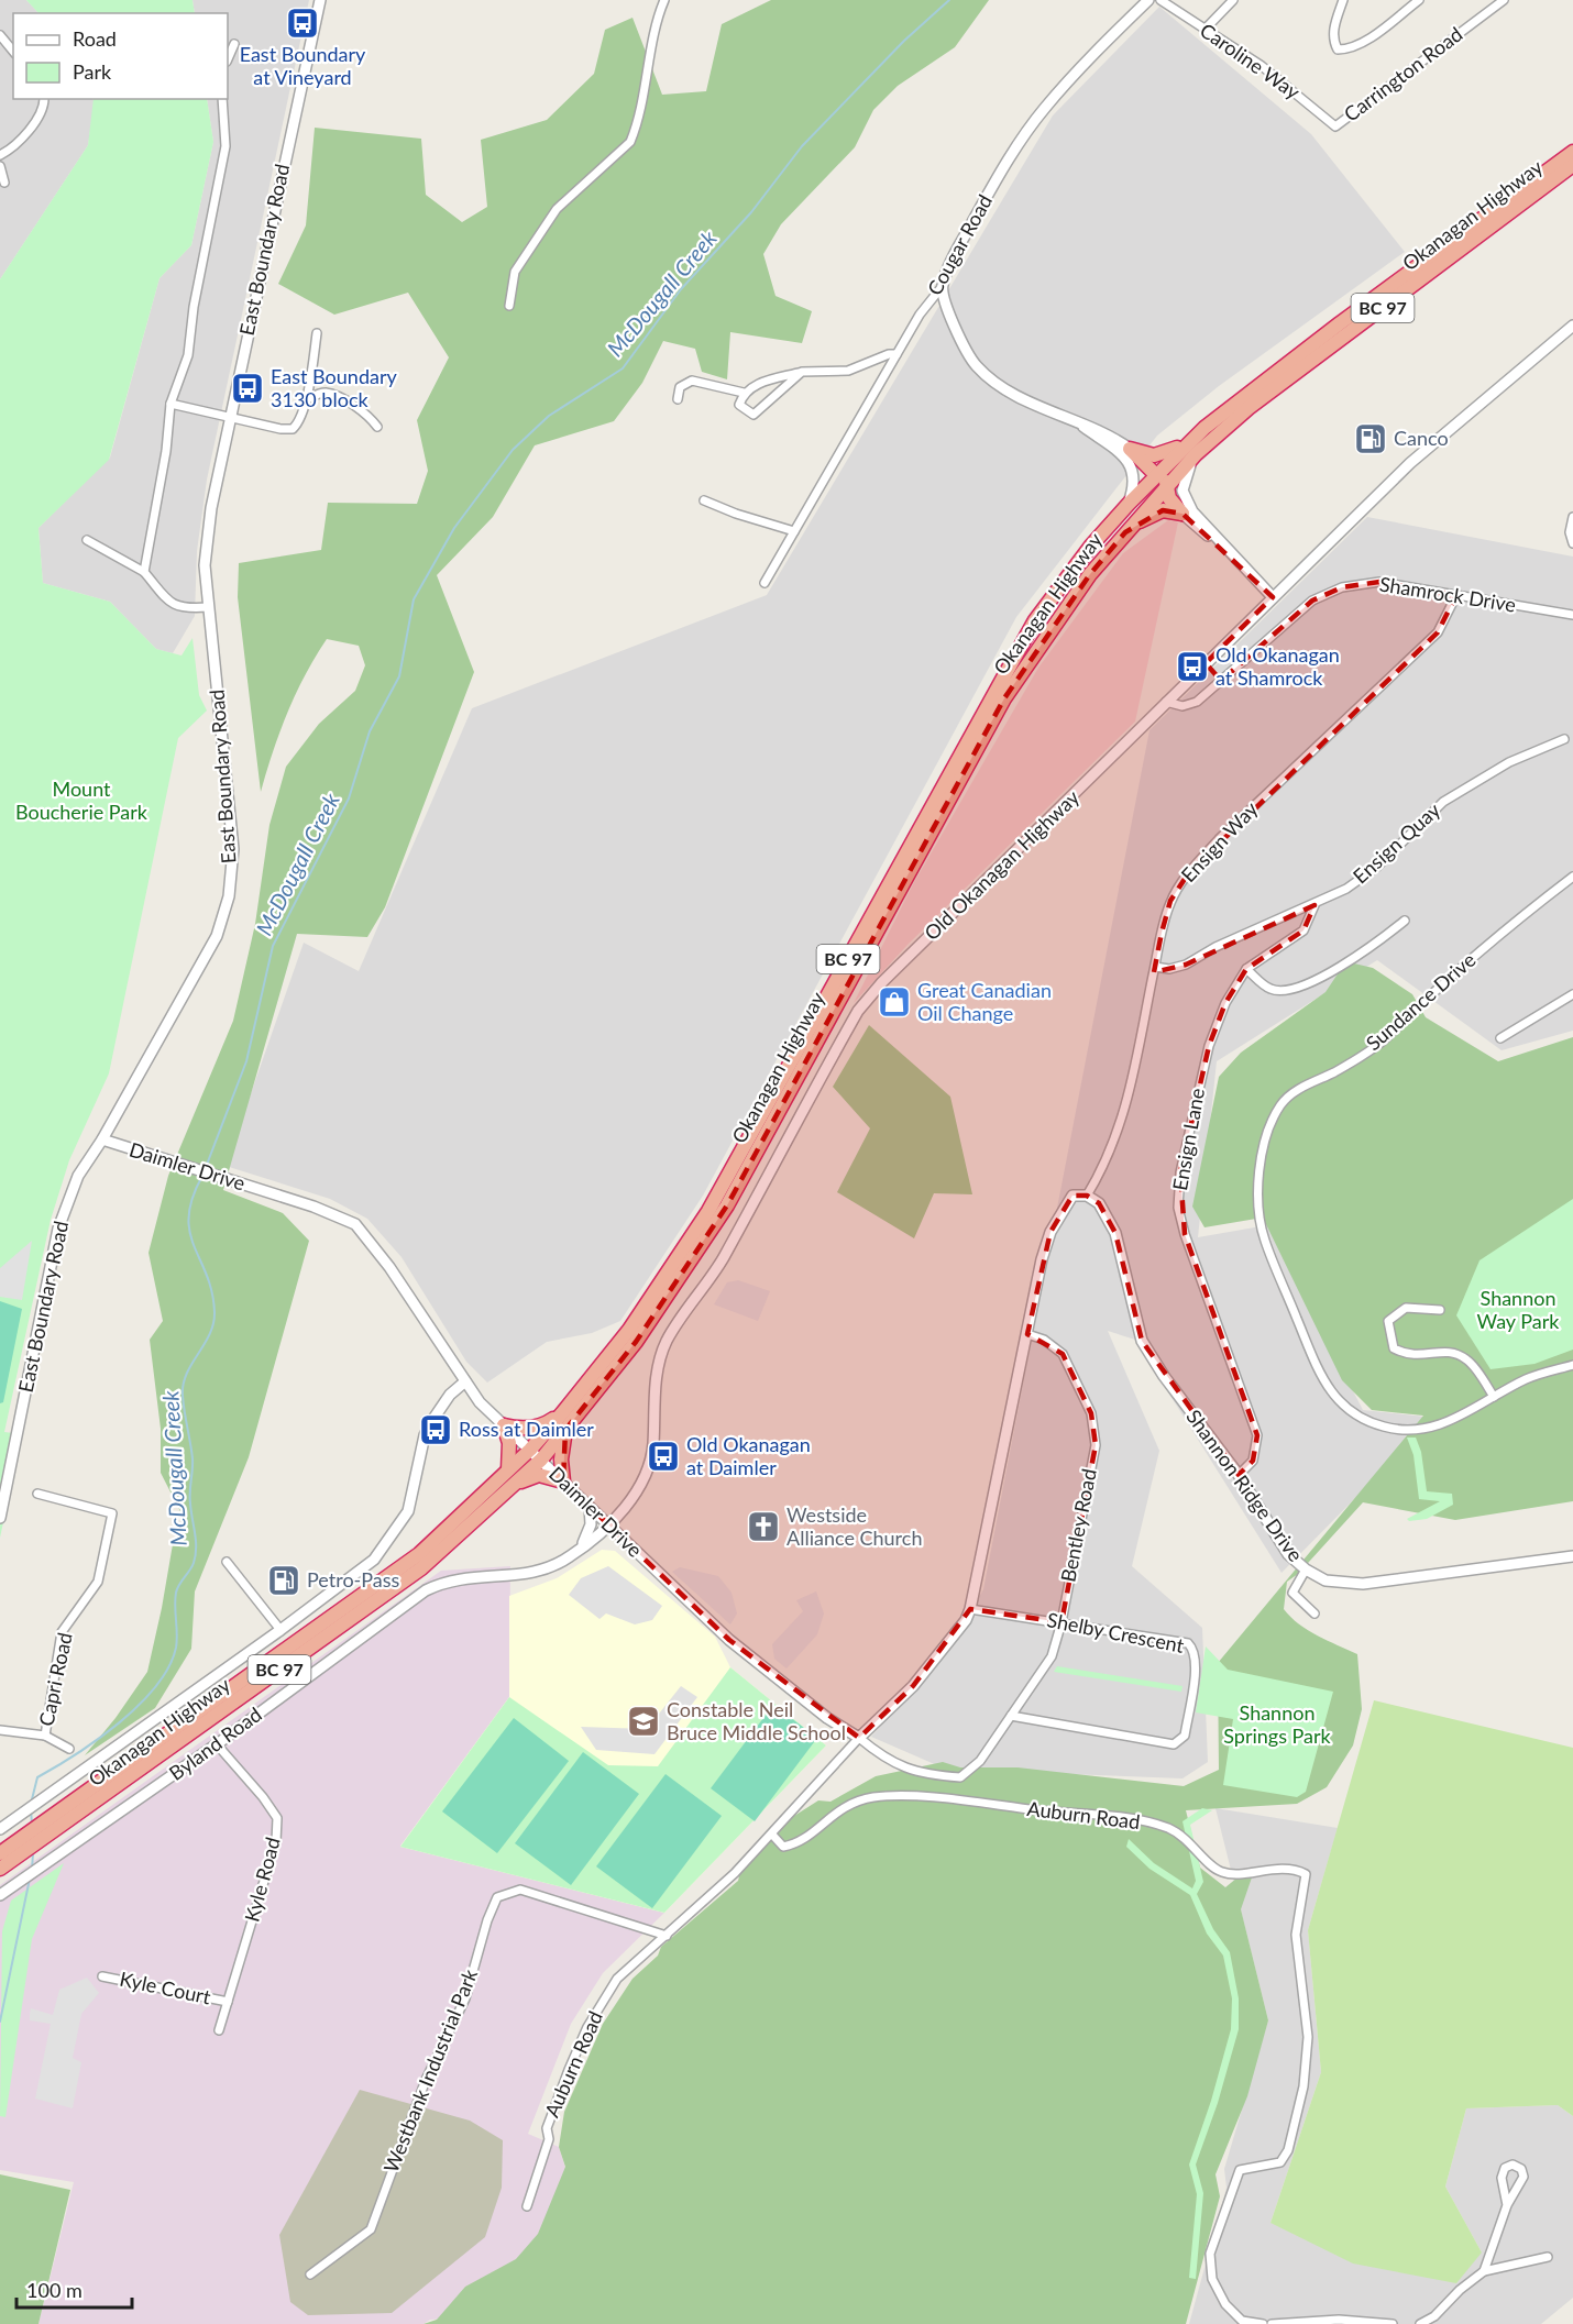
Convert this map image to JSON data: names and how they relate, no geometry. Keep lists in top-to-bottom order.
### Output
{
  "streets": {
    "highway": ["Okanagan Highway", "BC 97"],
    "street": [
      "Caroline Way",
      "Carrington Road",
      "Cougar Road",
      "East Boundary Road",
      "Shamrock Drive",
      "Ensign Way",
      "Ensign Quay",
      "Old Okanagan Highway",
      "Sundance Drive",
      "Ensign Lane",
      "Daimler Drive",
      "Shannon Ridge Drive",
      "Bentley Road",
      "Shelby Crescent",
      "Capri Road",
      "Byland Road",
      "Auburn Road",
      "Kyle Road",
      "Kyle Court",
      "Westbank Industrial Park"
    ]
  },
  "crossings": [
    ["Caroline Way", "Carrington Road"],
    ["Okanagan Highway", "Daimler Drive"],
    ["East Boundary Road", "Daimler Drive"],
    ["Shamrock Drive", "Ensign Way"],
    ["Shamrock Drive", "Old Okanagan Highway"],
    ["Ensign Way", "Ensign Quay"],
    ["Ensign Way", "Shannon Ridge Drive"],
    ["Ensign Way", "Auburn Road"],
    ["Ensign Quay", "Ensign Lane"],
    ["Old Okanagan Highway", "Daimler Drive"],
    ["Old Okanagan Highway", "Byland Road"],
    ["Ensign Lane", "Shannon Ridge Drive"],
    ["Daimler Drive", "Bentley Road"],
    ["Daimler Drive", "Byland Road"],
    ["Daimler Drive", "Auburn Road"],
    ["Shannon Ridge Drive", "Auburn Road"],
    ["Bentley Road", "Shelby Crescent"],
    ["Bentley Road", "Auburn Road"],
    ["Shelby Crescent", "Auburn Road"],
    ["Byland Road", "Kyle Road"],
    ["Auburn Road", "Westbank Industrial Park"],
    ["Kyle Road", "Kyle Court"]
  ],
  "water": ["McDougall Creek"],
  "parks": ["Mount Boucherie Park", "Shannon Way Park", "Shannon Springs Park"],
  "places": {
    "bus stop": [
      "East Boundary at Vineyard",
      "East Boundary 3130 block",
      "Old Okanagan at Shamrock",
      "Ross at Daimler",
      "Old Okanagan at Daimler"
    ],
    "fuel station": ["Canco", "Petro-Pass"],
    "shop": ["Great Canadian Oil Change"],
    "church": ["Westside Alliance Church"],
    "school or university": ["Constable Neil Bruce Middle School"]
  },
  "legend": ["Road", "Park"],
  "scale_bar": "100 m"
}
